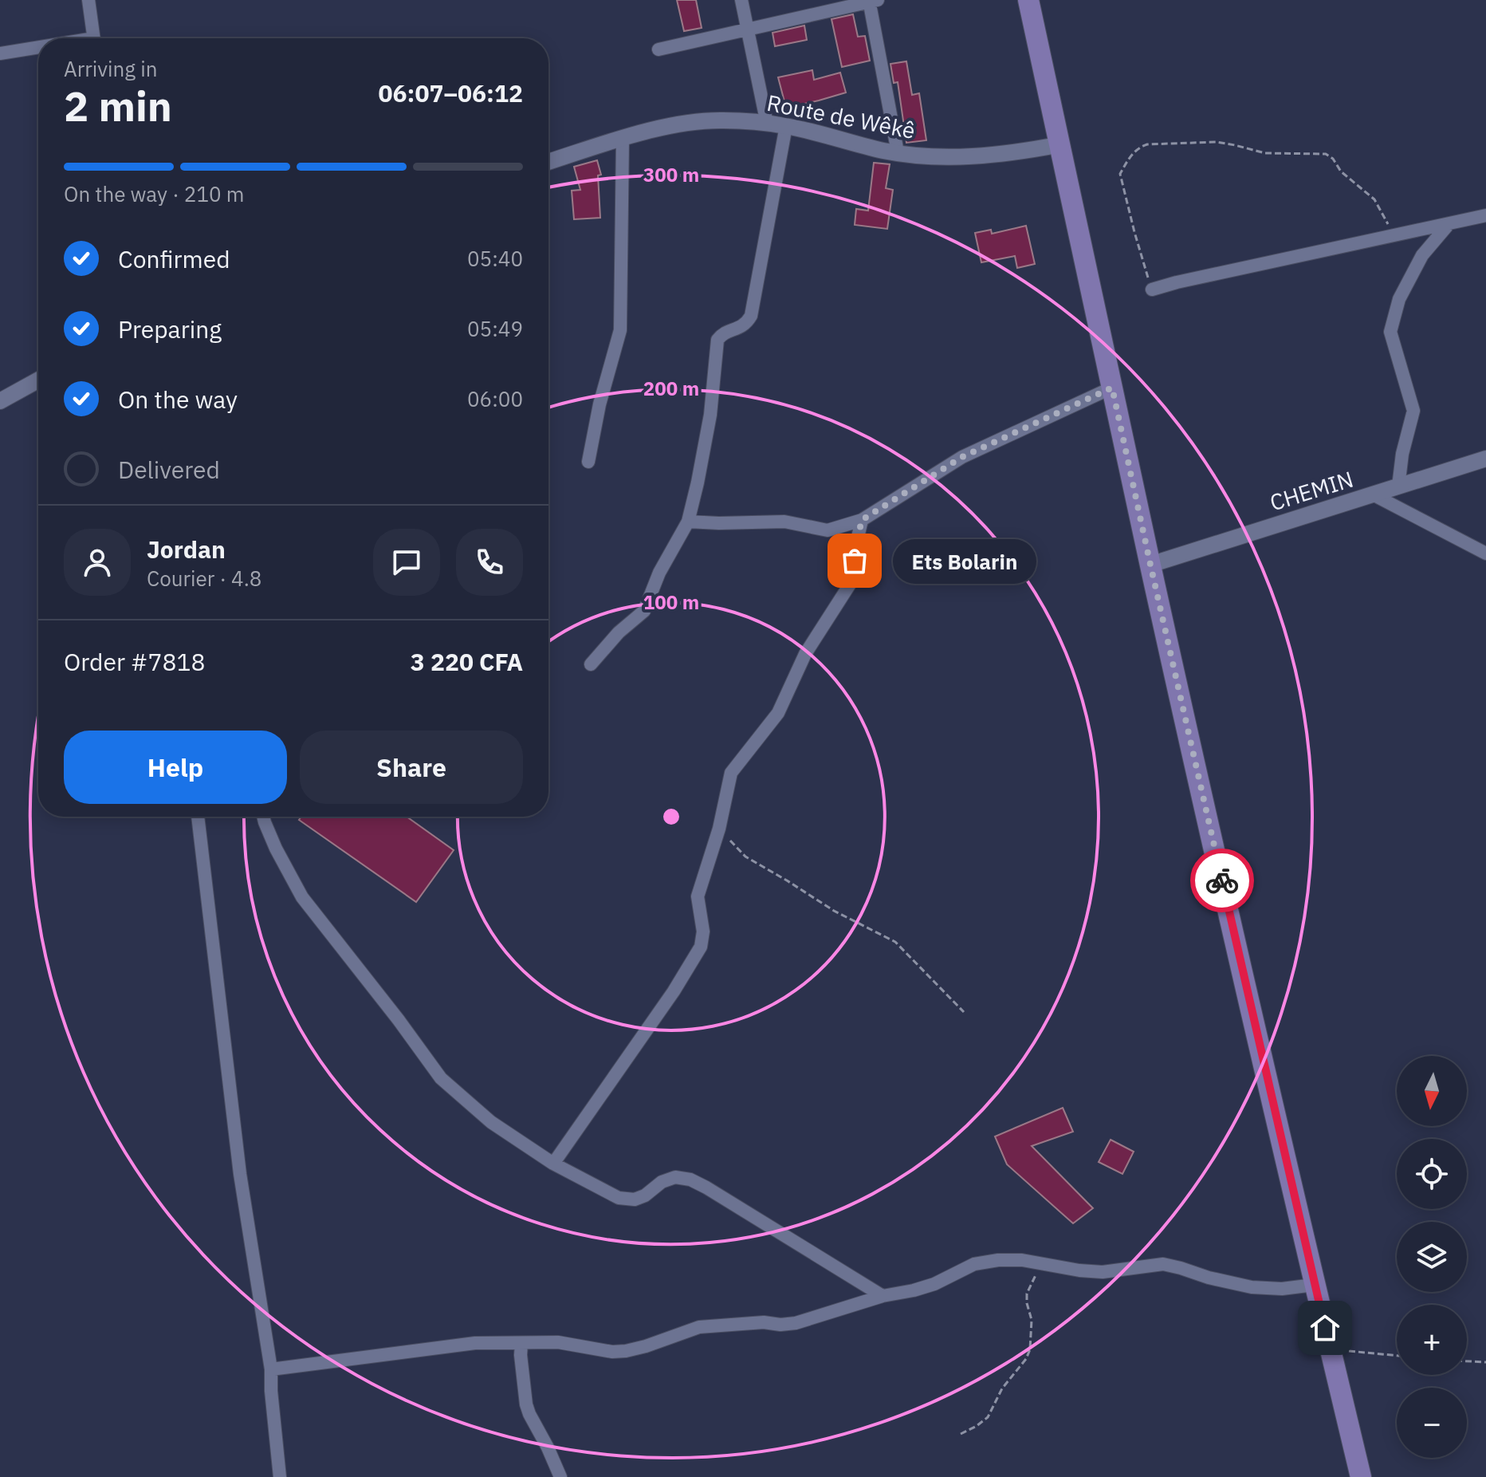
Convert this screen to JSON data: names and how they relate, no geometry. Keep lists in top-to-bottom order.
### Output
{
  "streets": {
    "street": ["Route de Wêkê", "CHEMIN"]
  },
  "places": ["Ets Bolarin"],
  "north": "bottom",
  "page": {
    "heading": ["2 min", "Arriving in", "06:07–06:12"],
    "panel": [
      "Jordan",
      "Courier · 4.8",
      "Order #7818",
      "3 220 CFA"
    ],
    "bar": "On the way · 210 m",
    "list": [
      ["Confirmed", "05:40"],
      ["Preparing", "05:49"],
      ["On the way", "06:00"],
      "Delivered"
    ],
    "bubble": "Ets Bolarin",
    "buttons": ["Help", "Share"],
    "map_buttons": ["+", "−"]
  },
  "rings": ["300 m", "200 m", "100 m"]
}
